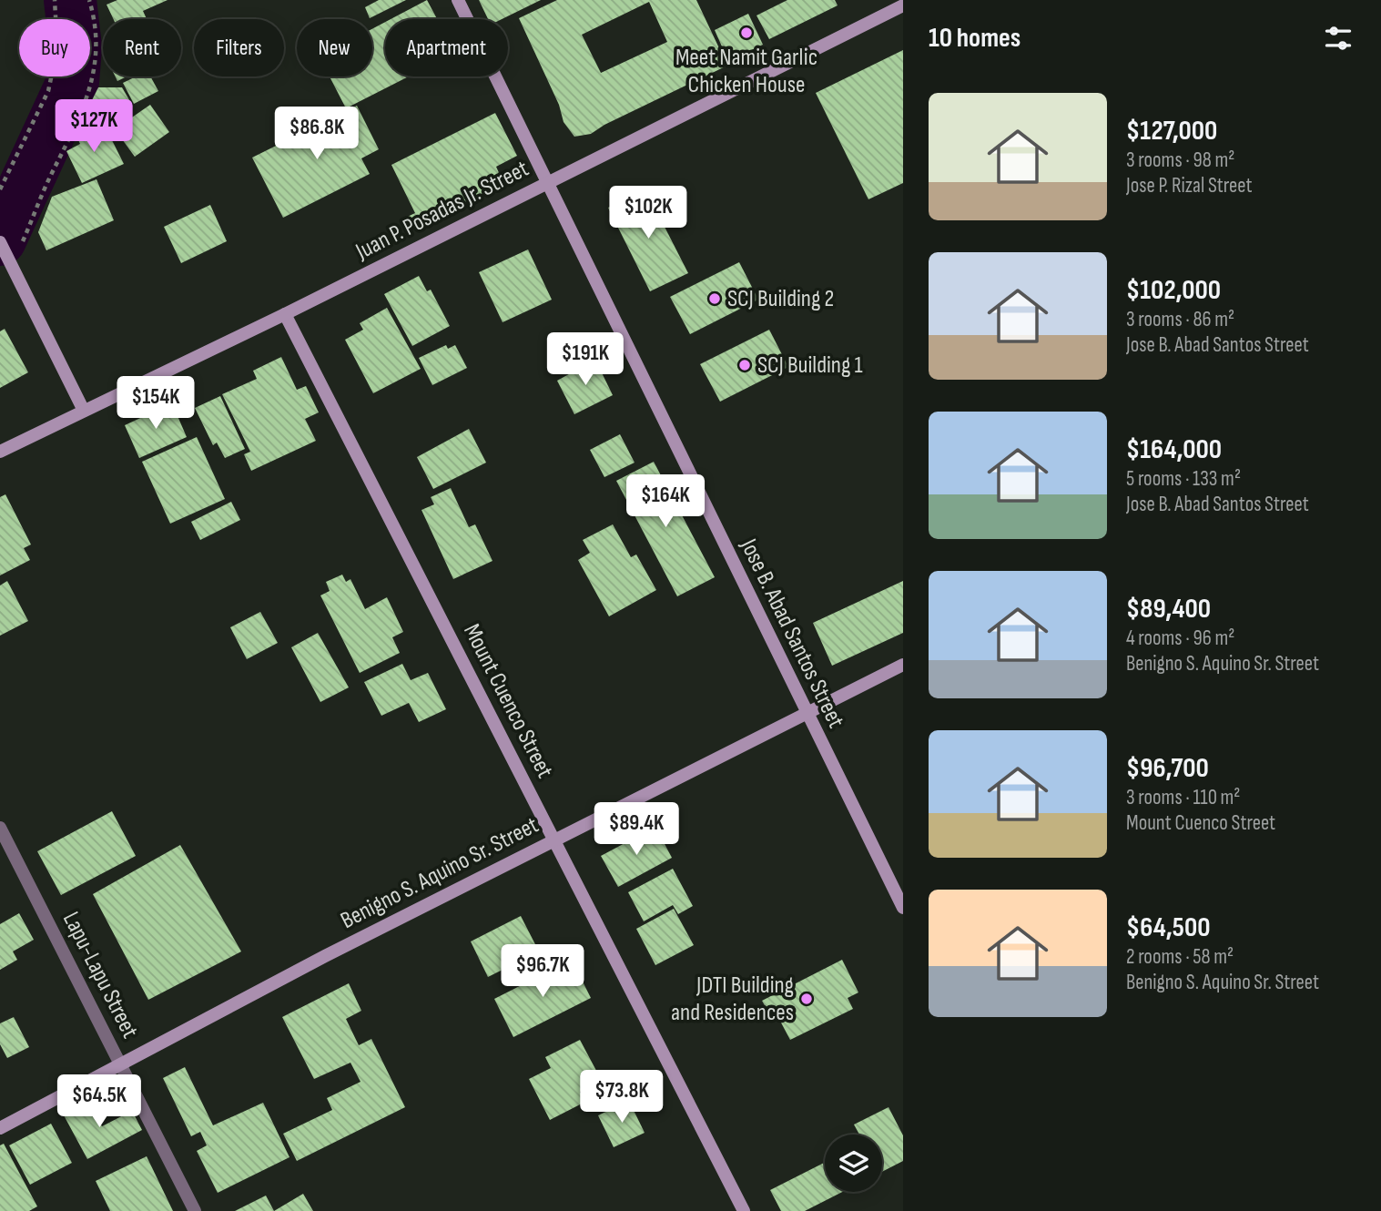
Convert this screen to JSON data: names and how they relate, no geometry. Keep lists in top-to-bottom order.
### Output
{
  "streets": {
    "street": [
      "Juan P. Posadas Jr. Street",
      "Jose B. Abad Santos Street",
      "Mount Cuenco Street",
      "Benigno S. Aquino Sr. Street",
      "Lapu-Lapu Street"
    ]
  },
  "crossings": [
    ["Juan P. Posadas Jr. Street", "Jose B. Abad Santos Street"],
    ["Juan P. Posadas Jr. Street", "Mount Cuenco Street"],
    ["Jose B. Abad Santos Street", "Benigno S. Aquino Sr. Street"],
    ["Mount Cuenco Street", "Benigno S. Aquino Sr. Street"],
    ["Benigno S. Aquino Sr. Street", "Lapu-Lapu Street"]
  ],
  "places": [
    "Meet Namit Garlic Chicken House",
    "SCJ Building 2",
    "SCJ Building 1",
    "JDTI Building and Residences"
  ],
  "page": {
    "heading": "10 homes",
    "chip": [
      "Buy",
      "Rent",
      "Filters",
      "New",
      "Apartment"
    ],
    "list": [
      {
        "name": "$127,000",
        "note": "3 rooms · 98 m² · Jose P. Rizal Street"
      },
      {
        "name": "$102,000",
        "note": "3 rooms · 86 m² · Jose B. Abad Santos Street"
      },
      {
        "name": "$164,000",
        "note": "5 rooms · 133 m² · Jose B. Abad Santos Street"
      },
      {
        "name": "$89,400",
        "note": "4 rooms · 96 m² · Benigno S. Aquino Sr. Street"
      },
      {
        "name": "$96,700",
        "note": "3 rooms · 110 m² · Mount Cuenco Street"
      },
      {
        "name": "$64,500",
        "note": "2 rooms · 58 m² · Benigno S. Aquino Sr. Street"
      }
    ],
    "price": [
      "$127K",
      "$86.8K",
      "$102K",
      "$191K",
      "$154K",
      "$164K",
      "$89.4K",
      "$96.7K",
      "$73.8K",
      "$64.5K"
    ]
  }
}
